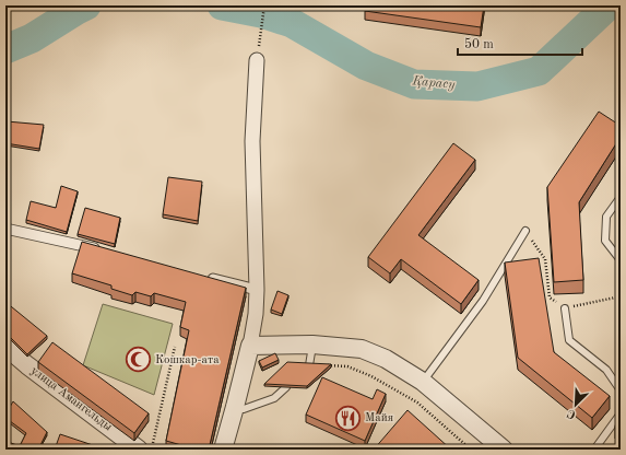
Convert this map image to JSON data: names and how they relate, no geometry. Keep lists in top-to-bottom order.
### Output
{
  "streets": {
    "street": ["улица Амангельды"]
  },
  "water": ["Қарасу"],
  "places": {
    "mosque": ["Кошкар-ата"],
    "restaurant": ["Майя"]
  },
  "scale_bar": "50 m",
  "north": "bottom left"
}
